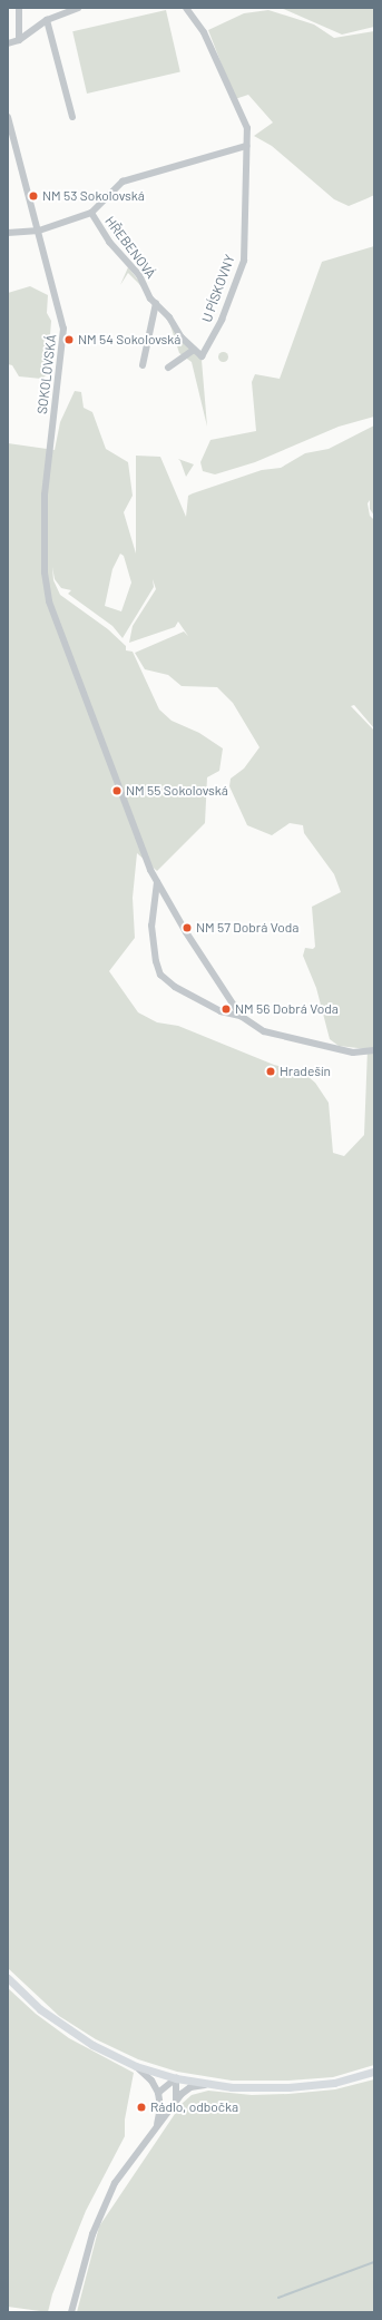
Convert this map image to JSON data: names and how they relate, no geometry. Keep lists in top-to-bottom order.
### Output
{
  "streets": {
    "street": ["HŘEBENOVÁ", "U PÍSKOVNY", "SOKOLOVSKÁ"]
  },
  "crossings": [
    ["HŘEBENOVÁ", "U PÍSKOVNY"]
  ],
  "places": [
    "NM 53 Sokolovská",
    "NM 54 Sokolovská",
    "NM 55 Sokolovská",
    "NM 57 Dobrá Voda",
    "NM 56 Dobrá Voda",
    "Hradešín",
    "Rádlo, odbočka"
  ]
}
